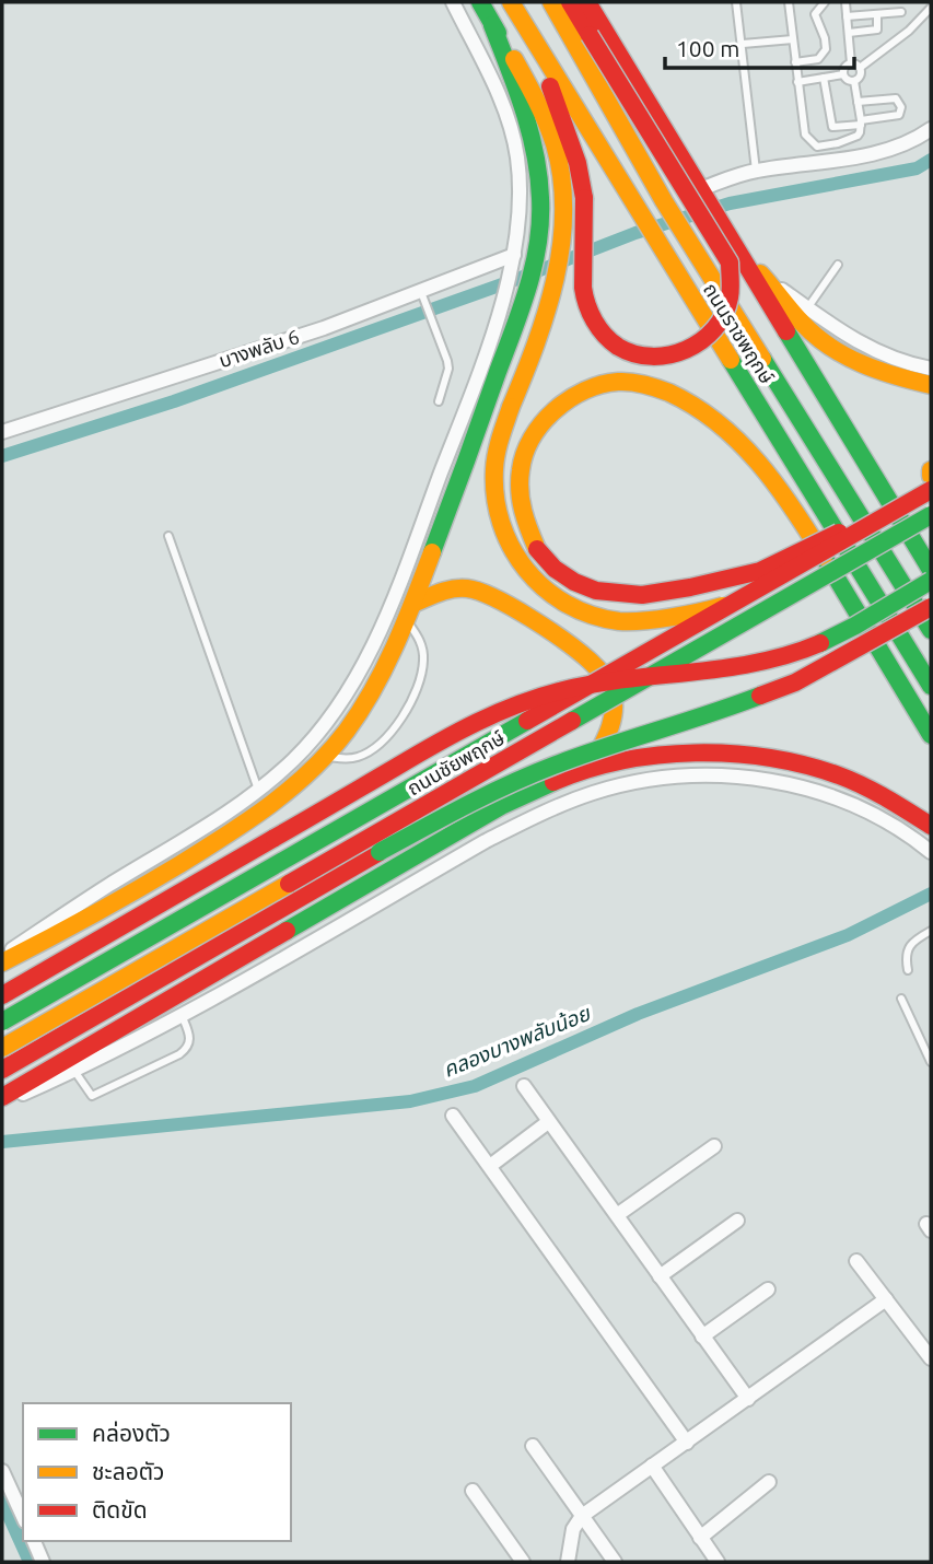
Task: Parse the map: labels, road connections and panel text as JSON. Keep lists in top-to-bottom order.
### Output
{
  "streets": {
    "main road": ["ถนนราชพฤกษ์", "ถนนชัยพฤกษ์"],
    "street": ["บางพลับ 6"]
  },
  "water": ["คลองบางพลับน้อย"],
  "legend": ["คล่องตัว", "ชะลอตัว", "ติดขัด"],
  "scale_bar": "100 m"
}
